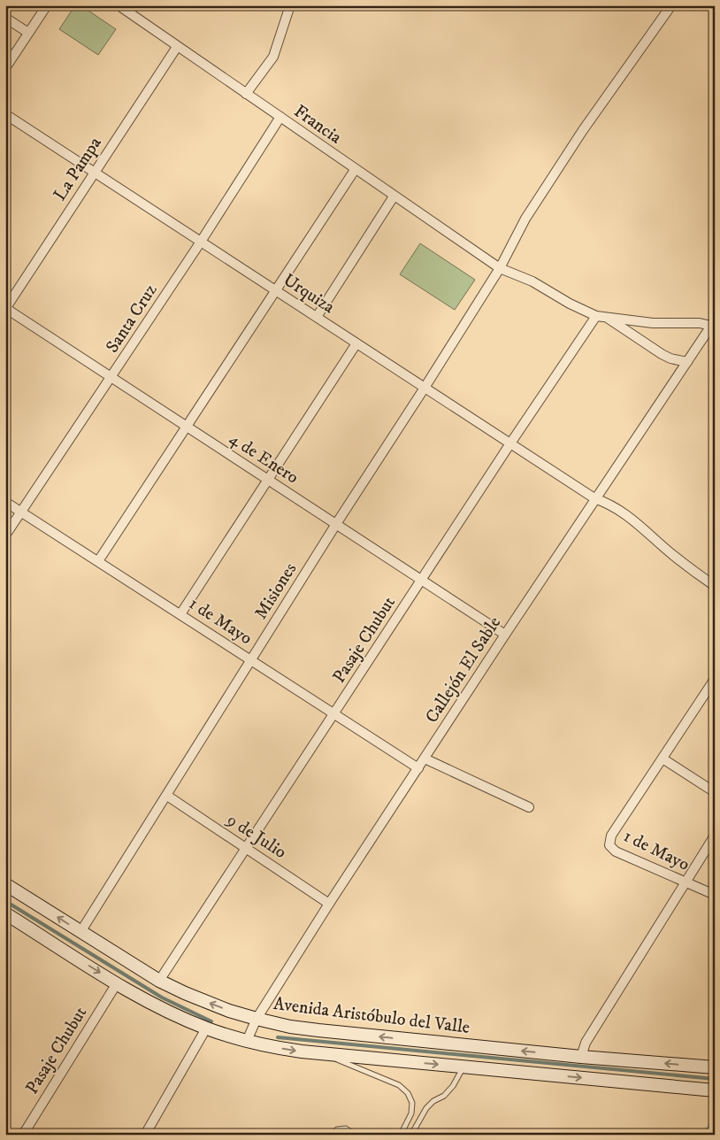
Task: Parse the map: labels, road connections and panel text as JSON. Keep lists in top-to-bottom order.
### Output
{
  "streets": {
    "main road": ["Avenida Aristóbulo del Valle"],
    "street": [
      "Francia",
      "La Pampa",
      "Urquiza",
      "Santa Cruz",
      "4 de Enero",
      "Misiones",
      "1 de Mayo",
      "Pasaje Chubut",
      "Callejón El Sable",
      "9 de Julio"
    ]
  },
  "crossings": [
    ["Francia", "La Pampa"],
    ["Francia", "Santa Cruz"],
    ["Francia", "Misiones"],
    ["Francia", "Pasaje Chubut"],
    ["Francia", "Callejón El Sable"],
    ["La Pampa", "Urquiza"],
    ["La Pampa", "4 de Enero"],
    ["Urquiza", "Santa Cruz"],
    ["Urquiza", "Misiones"],
    ["Urquiza", "Pasaje Chubut"],
    ["Urquiza", "Callejón El Sable"],
    ["Santa Cruz", "4 de Enero"],
    ["Santa Cruz", "1 de Mayo"],
    ["4 de Enero", "Misiones"],
    ["4 de Enero", "Pasaje Chubut"],
    ["4 de Enero", "Callejón El Sable"],
    ["Misiones", "1 de Mayo"],
    ["Misiones", "9 de Julio"],
    ["Misiones", "Avenida Aristóbulo del Valle"],
    ["1 de Mayo", "Pasaje Chubut"],
    ["1 de Mayo", "Callejón El Sable"],
    ["Pasaje Chubut", "9 de Julio"],
    ["Pasaje Chubut", "Avenida Aristóbulo del Valle"],
    ["Callejón El Sable", "9 de Julio"],
    ["Callejón El Sable", "Avenida Aristóbulo del Valle"]
  ]
}
